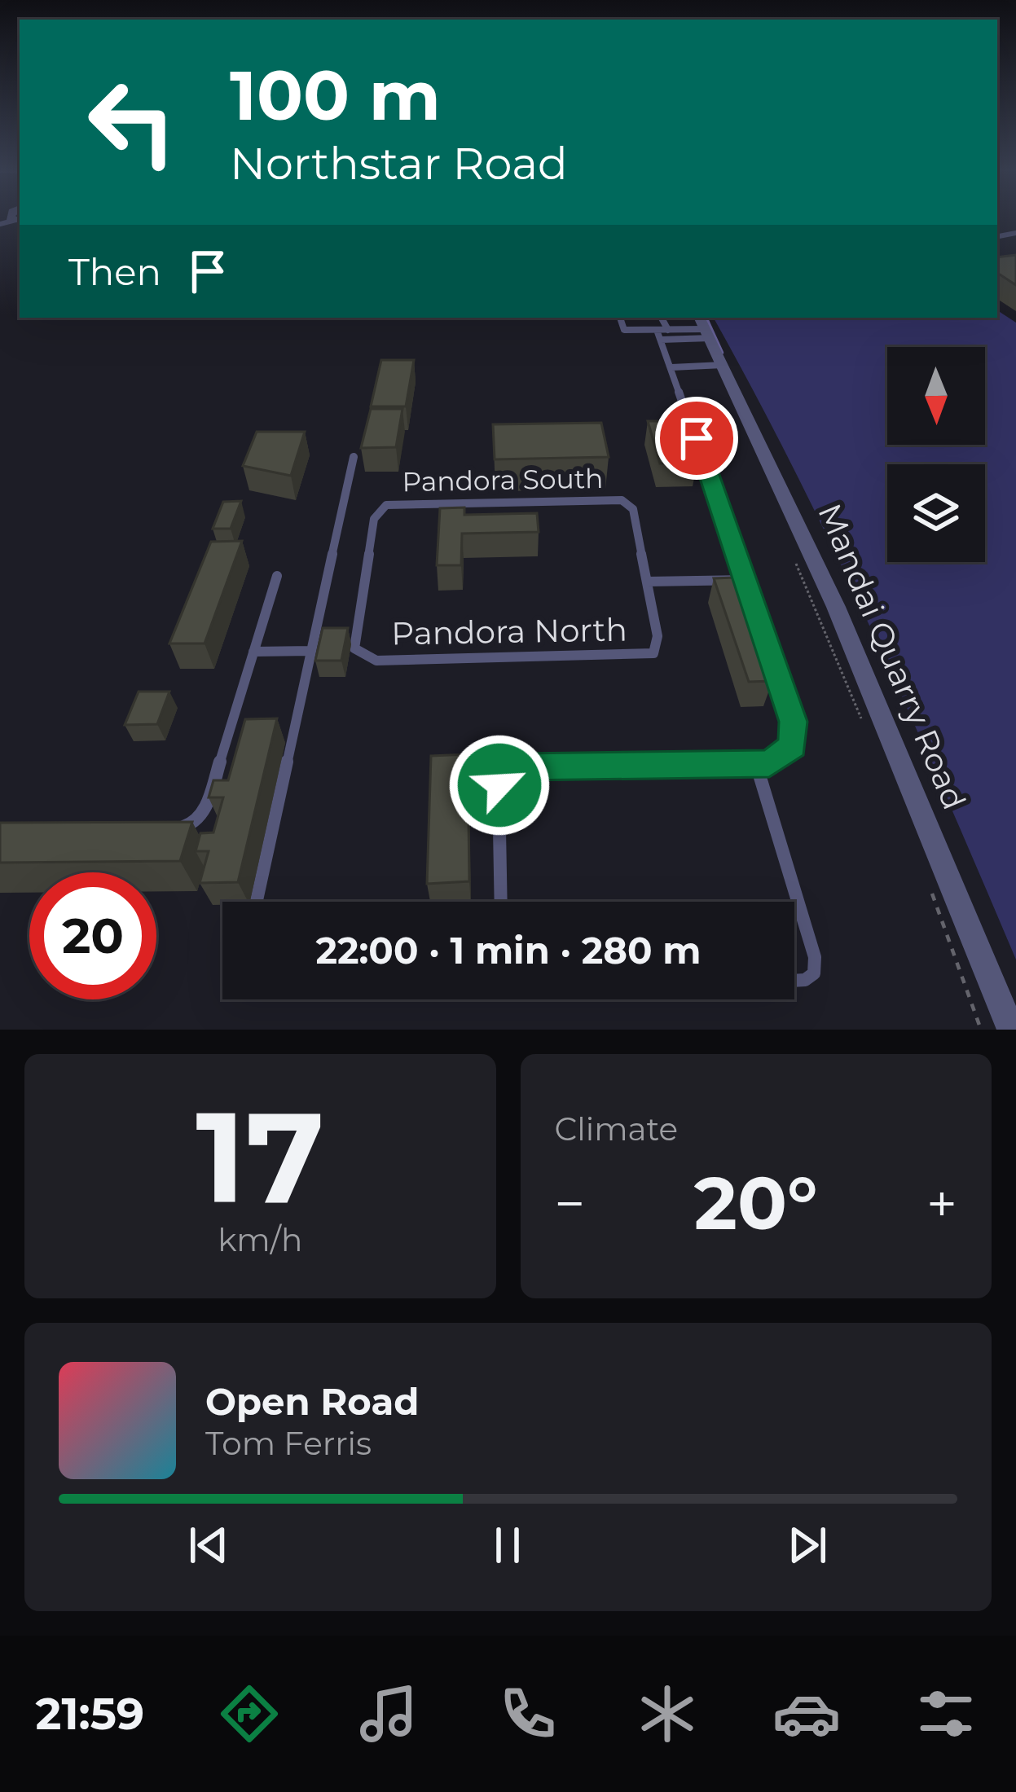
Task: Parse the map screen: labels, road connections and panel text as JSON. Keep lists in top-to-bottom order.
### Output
{
  "streets": {
    "street": ["Mandai Quarry Road"],
    "lane": ["Pandora South", "Pandora North"]
  },
  "crossings": [
    ["Pandora South", "Pandora North"]
  ],
  "north": "bottom",
  "page": {
    "turn": ["100 m", "Northstar Road"],
    "then": "Then",
    "limit": "20",
    "trip": "22:00 · 1 min · 280 m",
    "tile": [
      ["17", "km/h"],
      "Climate"
    ],
    "heat": ["−", "20°", "+"],
    "song": ["Open Road", "Tom Ferris"],
    "tabs": "21:59"
  }
}
